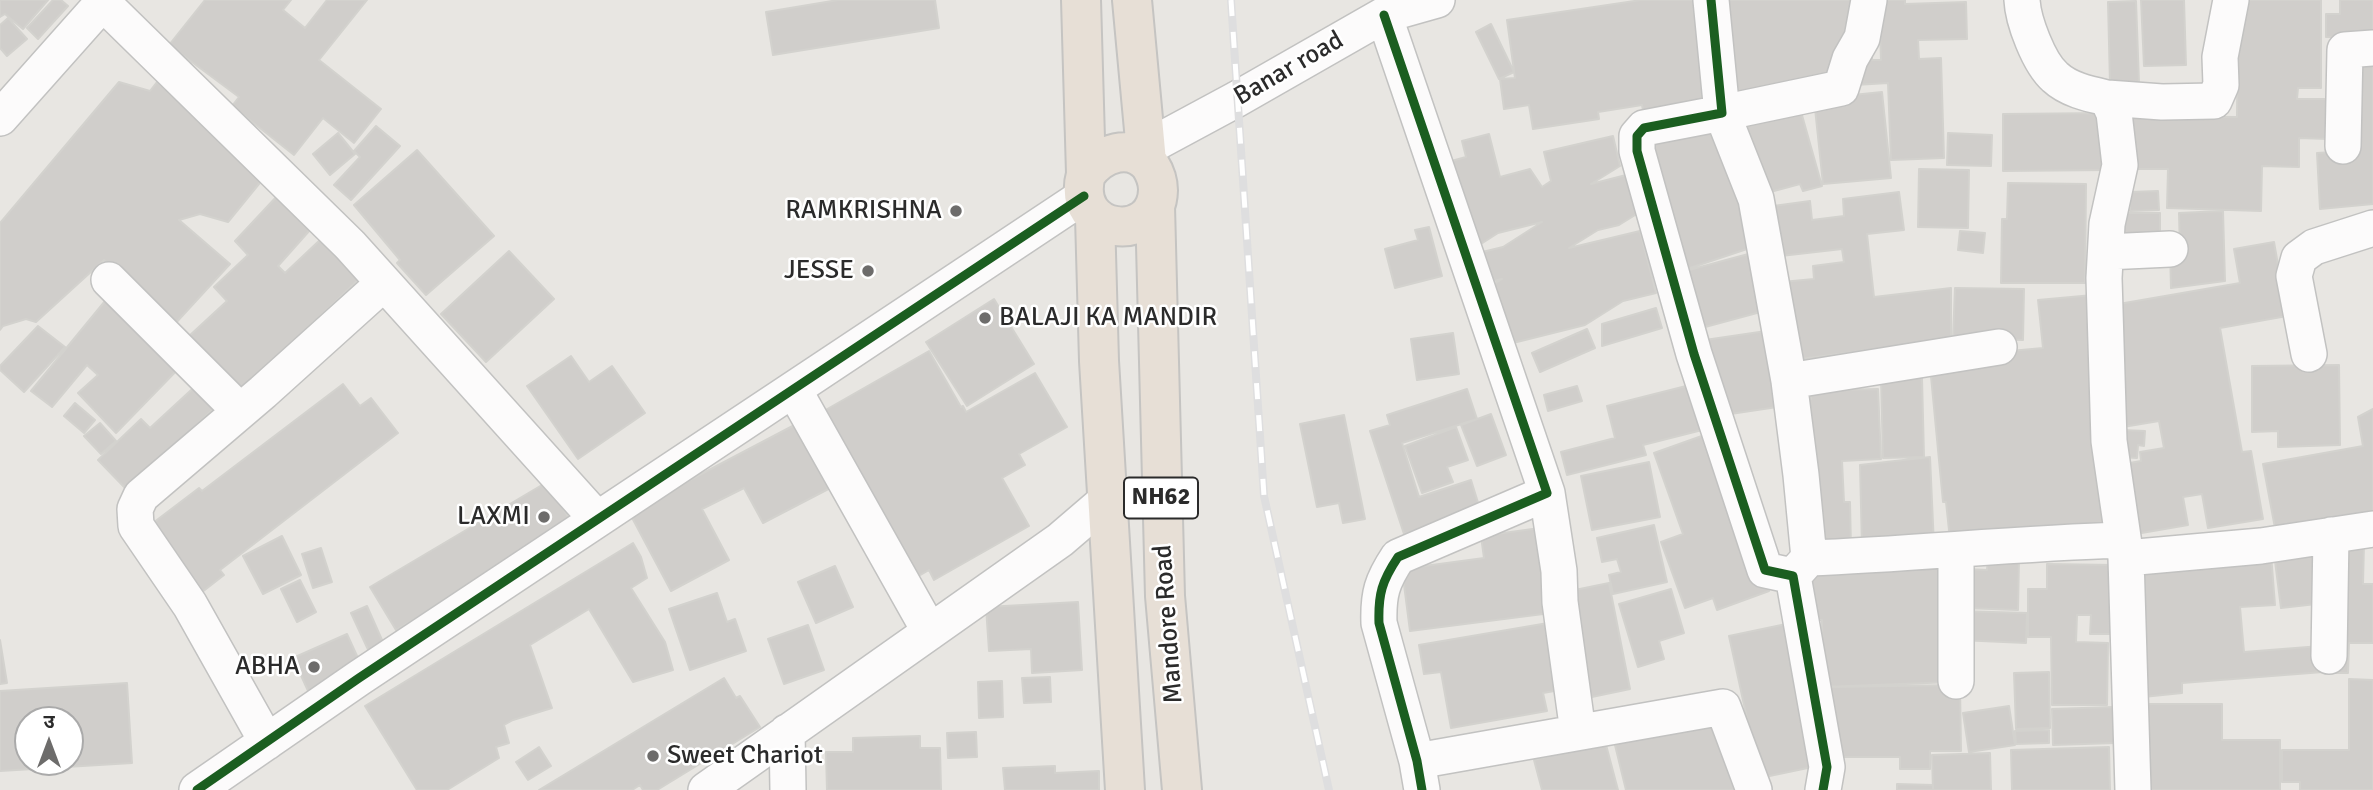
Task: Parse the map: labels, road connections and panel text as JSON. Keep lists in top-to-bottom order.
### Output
{
  "streets": {
    "highway": ["NH62", "Mandore Road"],
    "street": ["Banar road"]
  },
  "crossings": [
    ["Banar road", "Mandore Road"]
  ],
  "places": [
    "RAMKRISHNA",
    "JESSE",
    "BALAJI KA MANDIR",
    "LAXMI",
    "ABHA",
    "Sweet Chariot"
  ],
  "north": "top"
}
